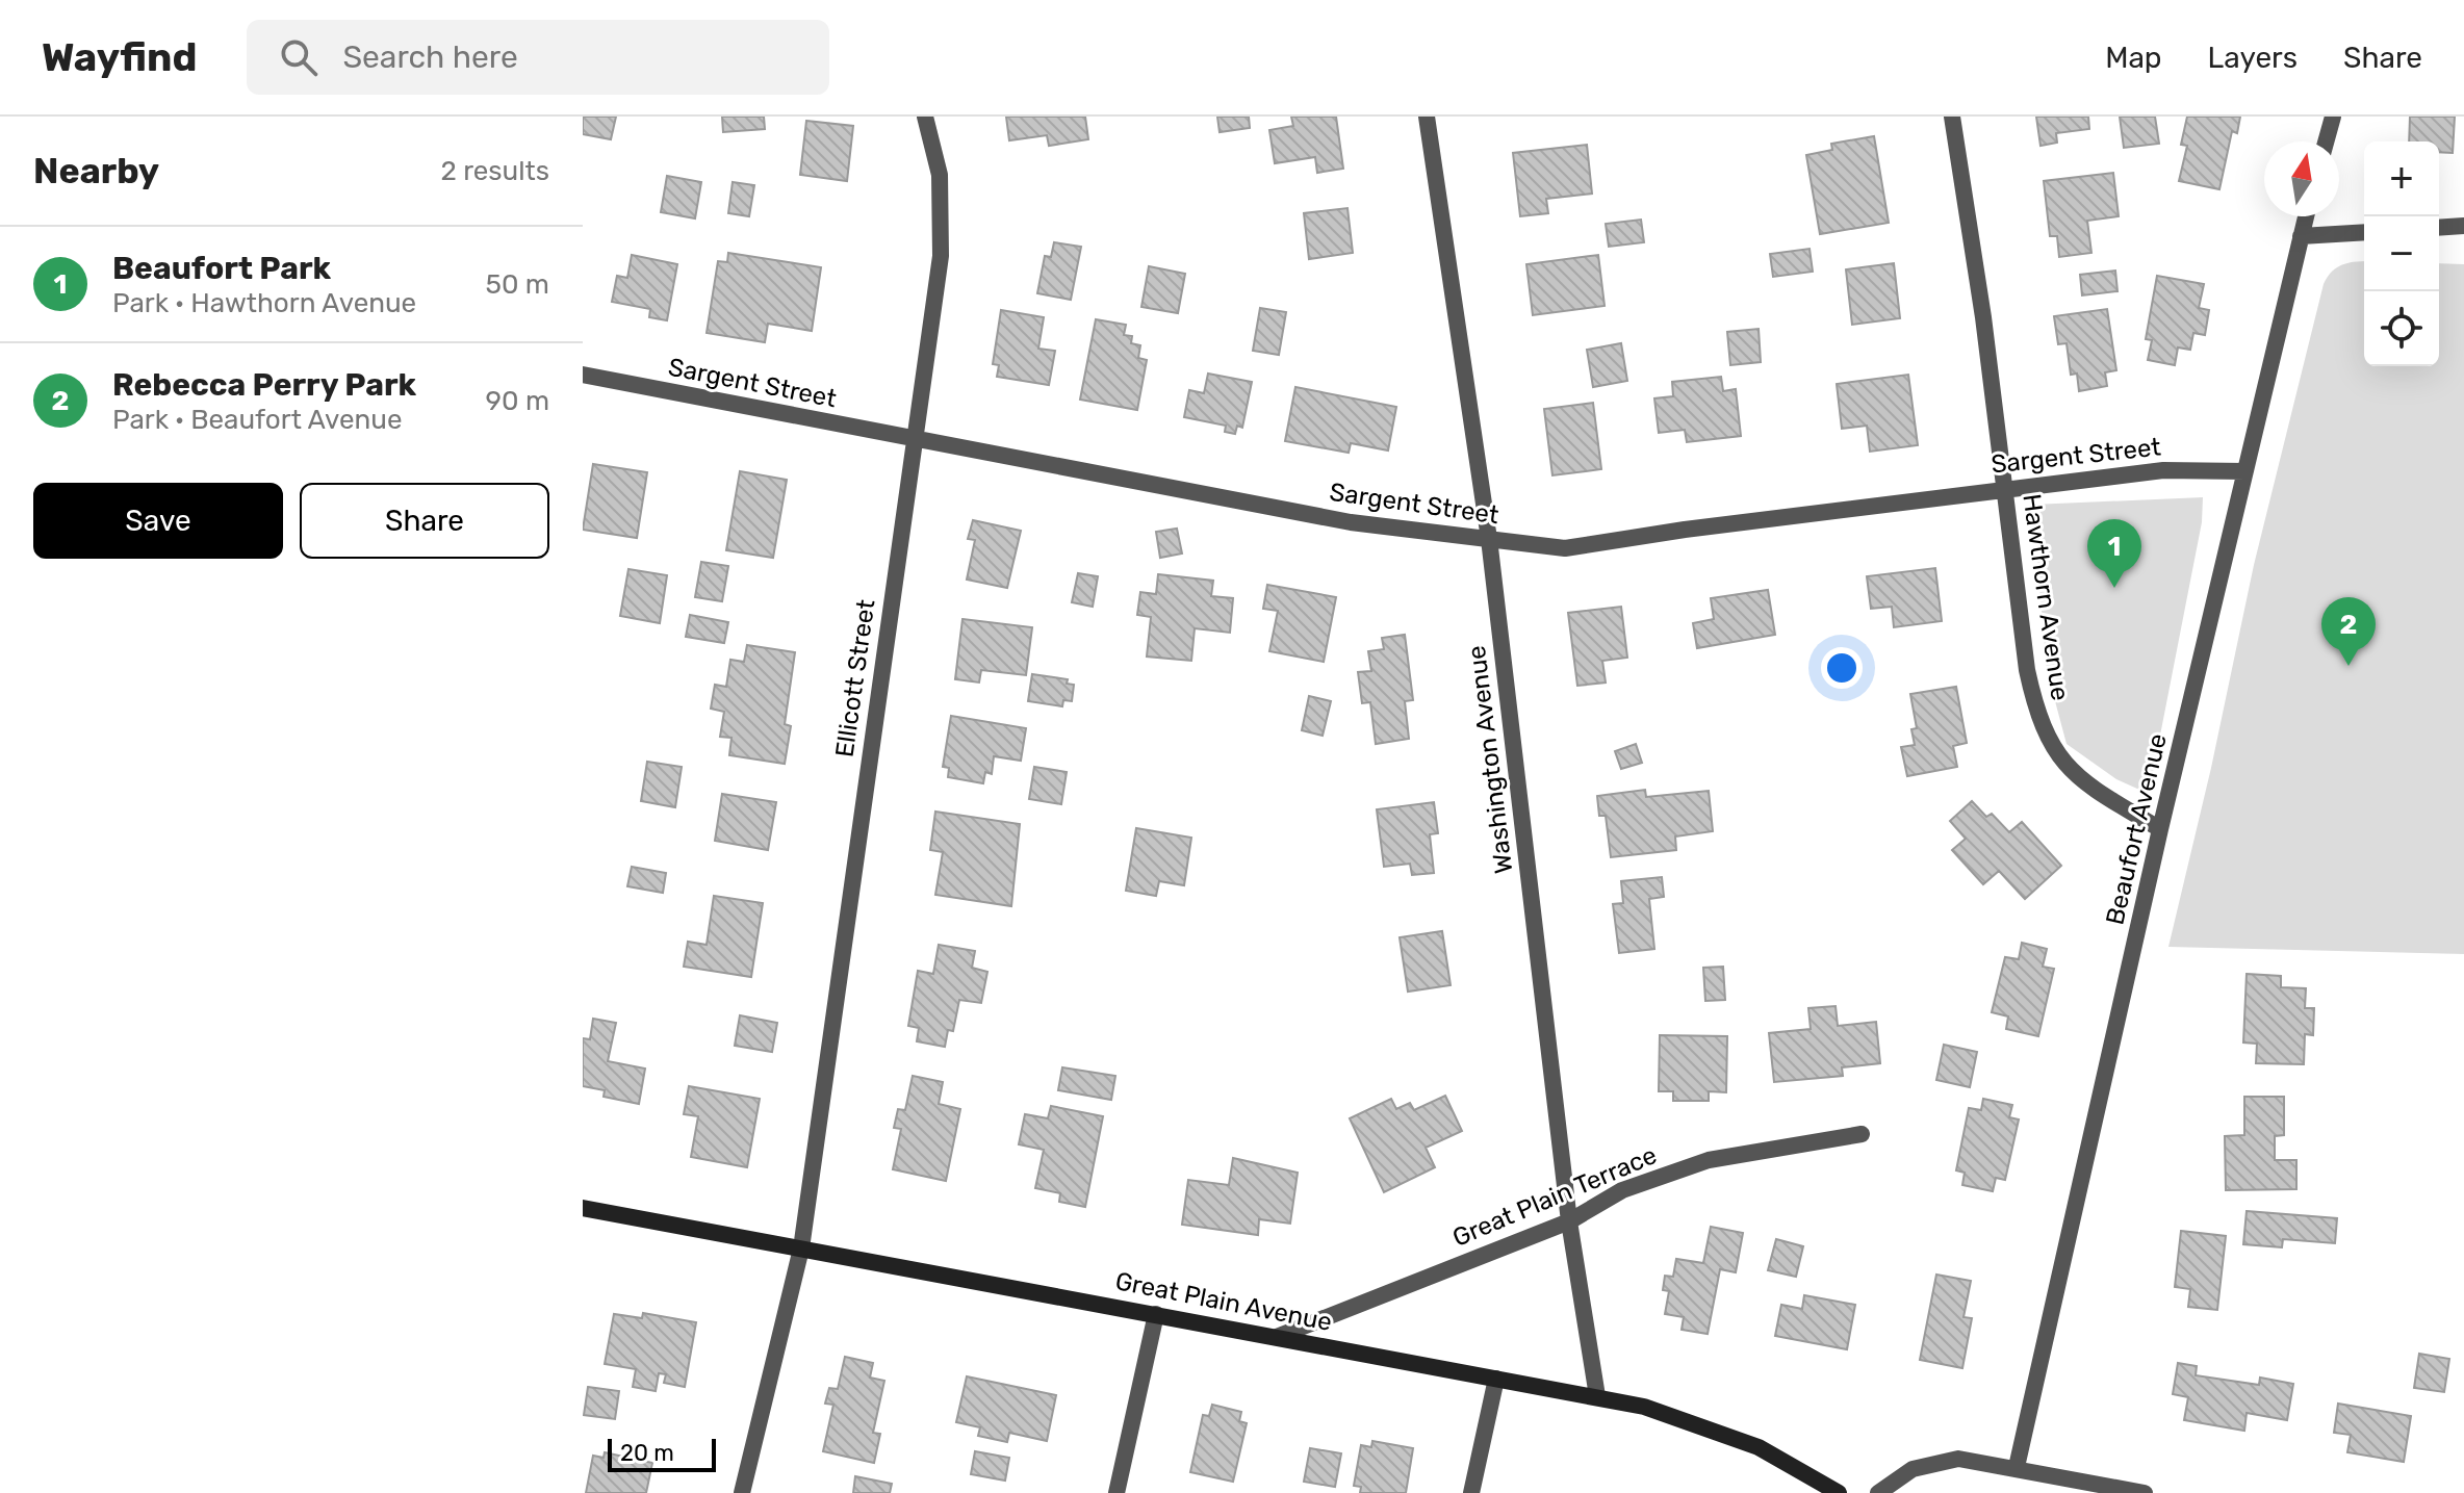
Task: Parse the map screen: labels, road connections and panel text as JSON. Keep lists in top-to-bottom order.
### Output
{
  "streets": {
    "main road": ["Great Plain Avenue"],
    "street": [
      "Sargent Street",
      "Hawthorn Avenue",
      "Ellicott Street",
      "Washington Avenue",
      "Beaufort Avenue",
      "Great Plain Terrace"
    ]
  },
  "crossings": [
    ["Sargent Street", "Hawthorn Avenue"],
    ["Sargent Street", "Ellicott Street"],
    ["Sargent Street", "Washington Avenue"],
    ["Sargent Street", "Beaufort Avenue"],
    ["Hawthorn Avenue", "Beaufort Avenue"],
    ["Ellicott Street", "Great Plain Avenue"],
    ["Washington Avenue", "Great Plain Terrace"],
    ["Washington Avenue", "Great Plain Avenue"],
    ["Great Plain Terrace", "Great Plain Avenue"]
  ],
  "scale_bar": "20 m",
  "north": "top",
  "page": {
    "header": "Wayfind",
    "search": "Search here",
    "nav": ["Map", "Layers", "Share"],
    "heading": ["Nearby", "2 results"],
    "map_buttons": ["+", "−"],
    "list": [
      {
        "mark": "1",
        "name": "Beaufort Park",
        "note": "Park · Hawthorn Avenue",
        "value": "50 m"
      },
      {
        "mark": "2",
        "name": "Rebecca Perry Park",
        "note": "Park · Beaufort Avenue",
        "value": "90 m"
      }
    ],
    "buttons": ["Save", "Share"],
    "pins": ["1", "2"],
    "scale": "20 m"
  }
}
